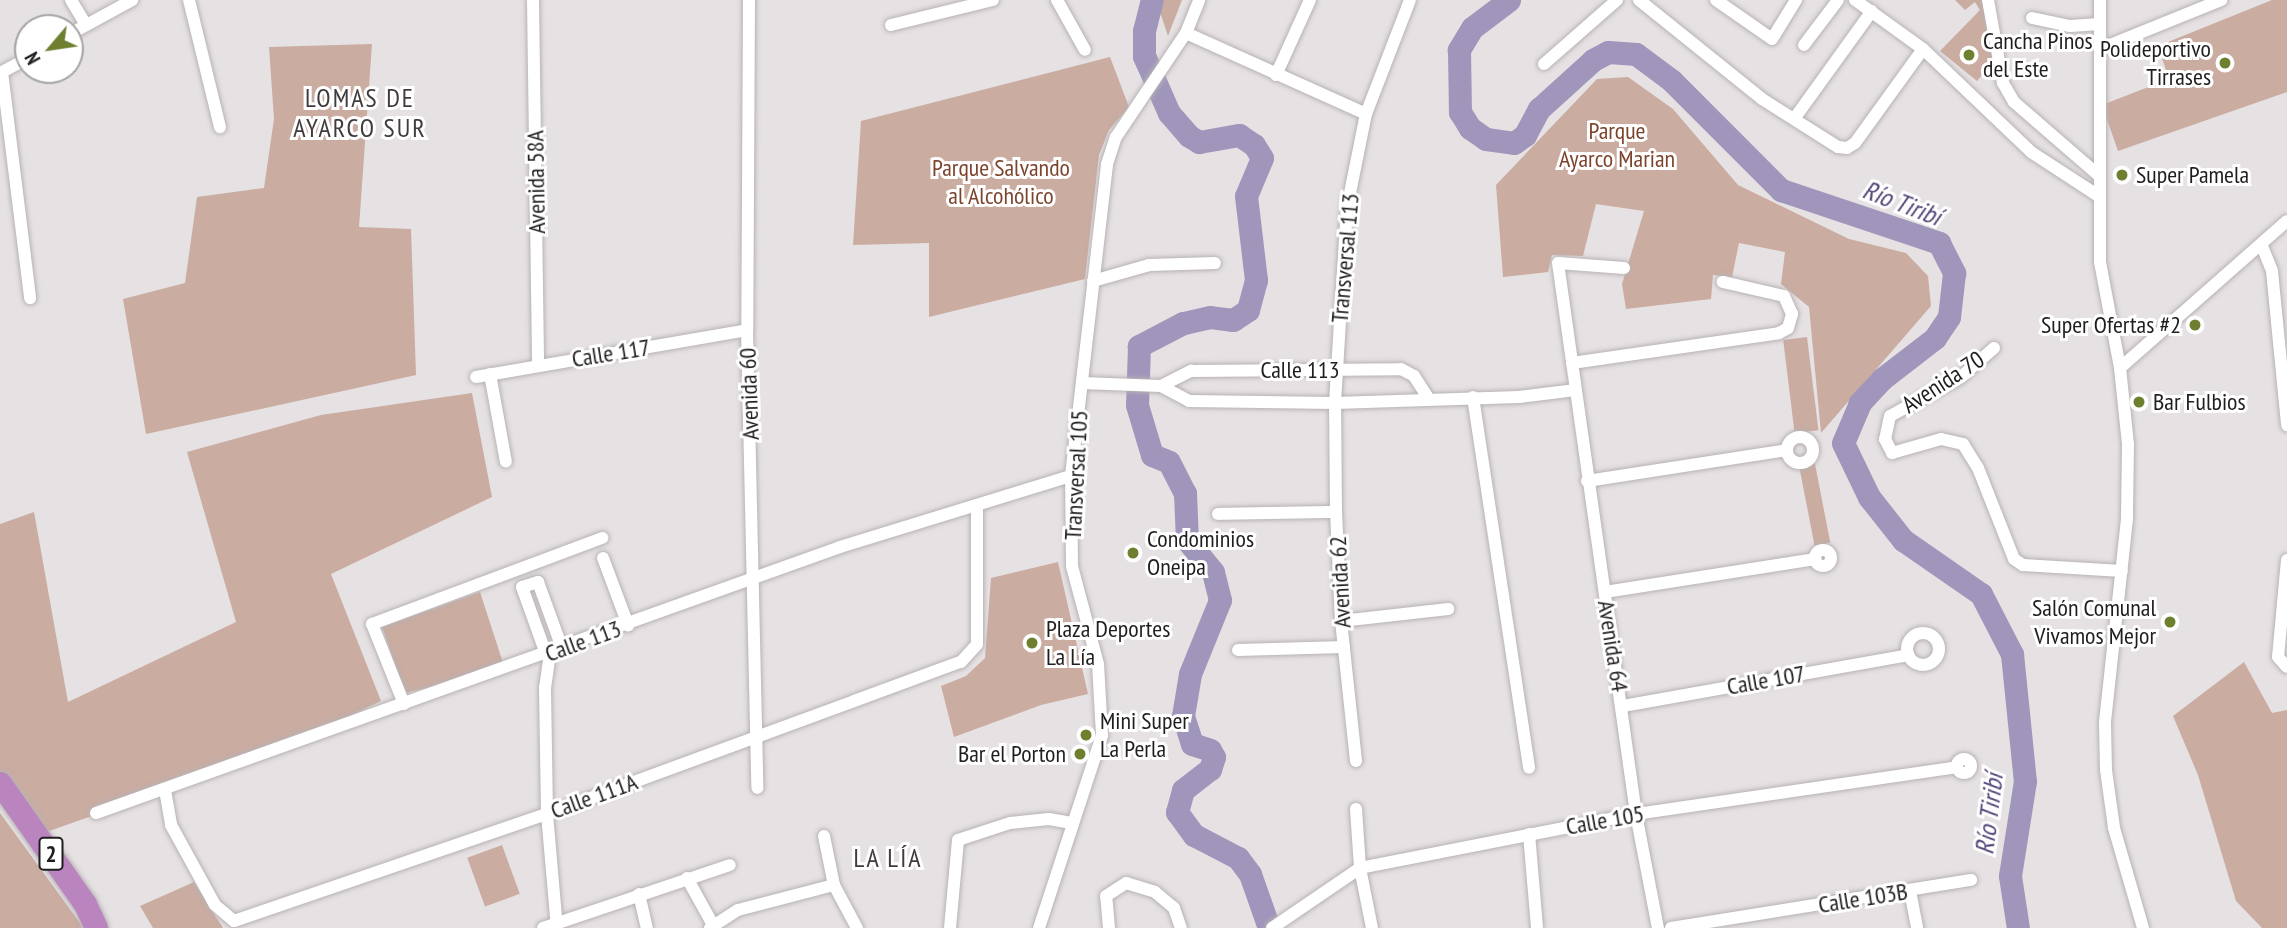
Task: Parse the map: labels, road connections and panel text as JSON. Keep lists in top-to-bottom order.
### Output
{
  "streets": {
    "highway": ["2"],
    "street": [
      "Avenida 58A",
      "Transversal 113",
      "Calle 117",
      "Calle 113",
      "Avenida 70",
      "Avenida 60",
      "Transversal 105",
      "Avenida 62",
      "Avenida 64",
      "Calle 107",
      "Calle 111A",
      "Calle 105",
      "Calle 103B"
    ]
  },
  "crossings": [
    ["Avenida 58A", "Calle 117"],
    ["Transversal 113", "Calle 113"],
    ["Transversal 113", "Avenida 62"],
    ["Calle 117", "Avenida 60"],
    ["Calle 113", "Avenida 60"],
    ["Calle 113", "Transversal 105"],
    ["Calle 113", "Avenida 62"],
    ["Calle 113", "Avenida 64"],
    ["Calle 113", "Calle 111A"],
    ["Avenida 60", "Calle 111A"],
    ["Avenida 64", "Calle 107"],
    ["Avenida 64", "Calle 105"]
  ],
  "districts": ["LOMAS DE AYARCO SUR", "LA LÍA"],
  "water": ["Río Tiribí"],
  "parks": ["Parque Ayarco Marian", "Parque Salvando al Alcohólico"],
  "places": [
    "Cancha Pinos del Este",
    "Polideportivo Tirrases",
    "Super Pamela",
    "Super Ofertas #2",
    "Bar Fulbios",
    "Condominios Oneipa",
    "Salón Comunal Vivamos Mejor",
    "Plaza Deportes La Lía",
    "Mini Super La Perla",
    "Bar el Porton"
  ],
  "north": "bottom left"
}
